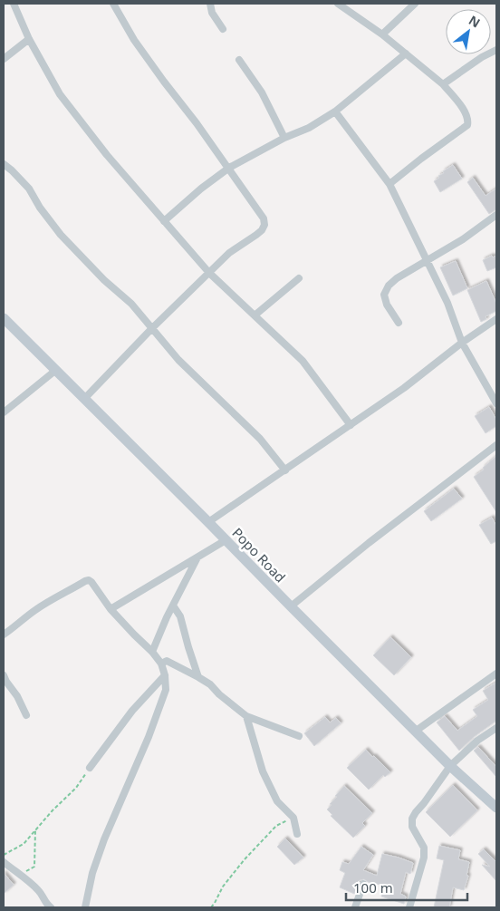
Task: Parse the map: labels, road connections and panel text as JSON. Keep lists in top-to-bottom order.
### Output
{
  "streets": {
    "main road": ["Popo Road"]
  },
  "scale_bar": "100 m",
  "north": "top right"
}
